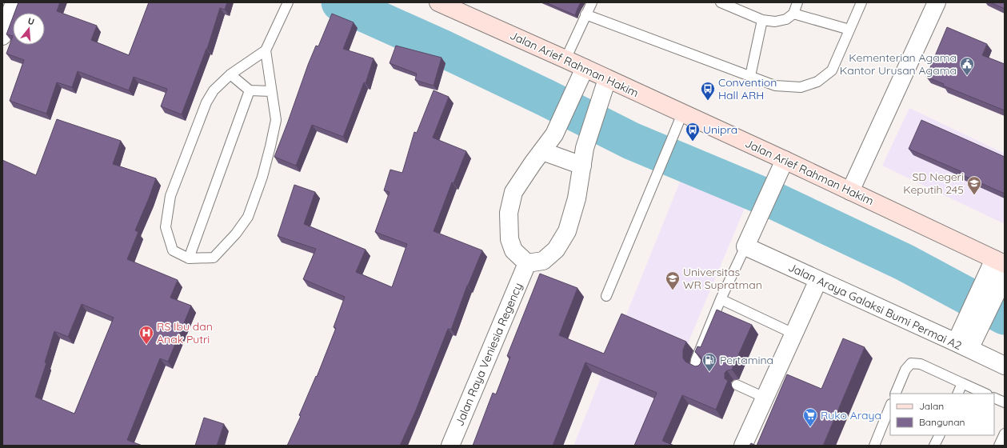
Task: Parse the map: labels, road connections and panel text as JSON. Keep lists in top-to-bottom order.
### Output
{
  "streets": {
    "main road": ["Jalan Arief Rahman Hakim"],
    "street": ["Jalan Araya Galaksi Bumi Permai A2", "Jalan Raya Veniesia Regency"]
  },
  "places": {
    "public building": ["Kementerian Agama Kantor Urusan Agama"],
    "bus stop": ["Convention Hall ARH", "Unipra"],
    "school or university": ["SD Negeri Keputih 245", "Universitas WR Supratman"],
    "hospital": ["RS Ibu dan Anak Putri"],
    "fuel station": ["Pertamina"],
    "supermarket": ["Ruko Araya"]
  },
  "legend": ["Jalan", "Bangunan"],
  "north": "top"
}
